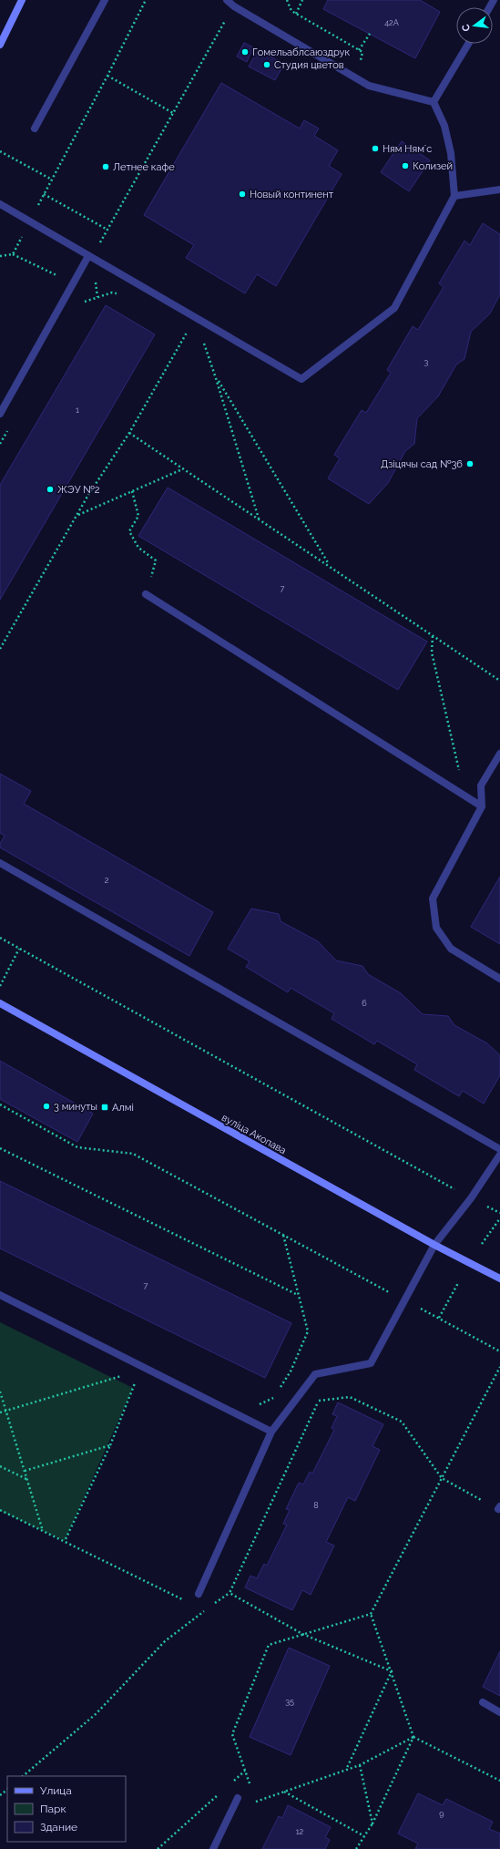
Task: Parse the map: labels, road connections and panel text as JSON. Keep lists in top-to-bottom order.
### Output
{
  "streets": {
    "main road": ["вуліца Акопава"]
  },
  "places": {
    "other": [
      "Гомельаблсаюздрук",
      "Студия цветов",
      "Ням Нямʼс",
      "Колизей",
      "Летнее кафе",
      "Новый континент",
      "Дзіцячы сад №36",
      "ЖЭУ №2",
      "3 минуты"
    ],
    "transit": ["Алмі"]
  },
  "house_numbers": [
    "42А",
    "3",
    "1",
    "7",
    "2",
    "6",
    "7",
    "8",
    "35",
    "9",
    "12"
  ],
  "legend": ["Улица", "Парк", "Здание"],
  "north": "left"
}
